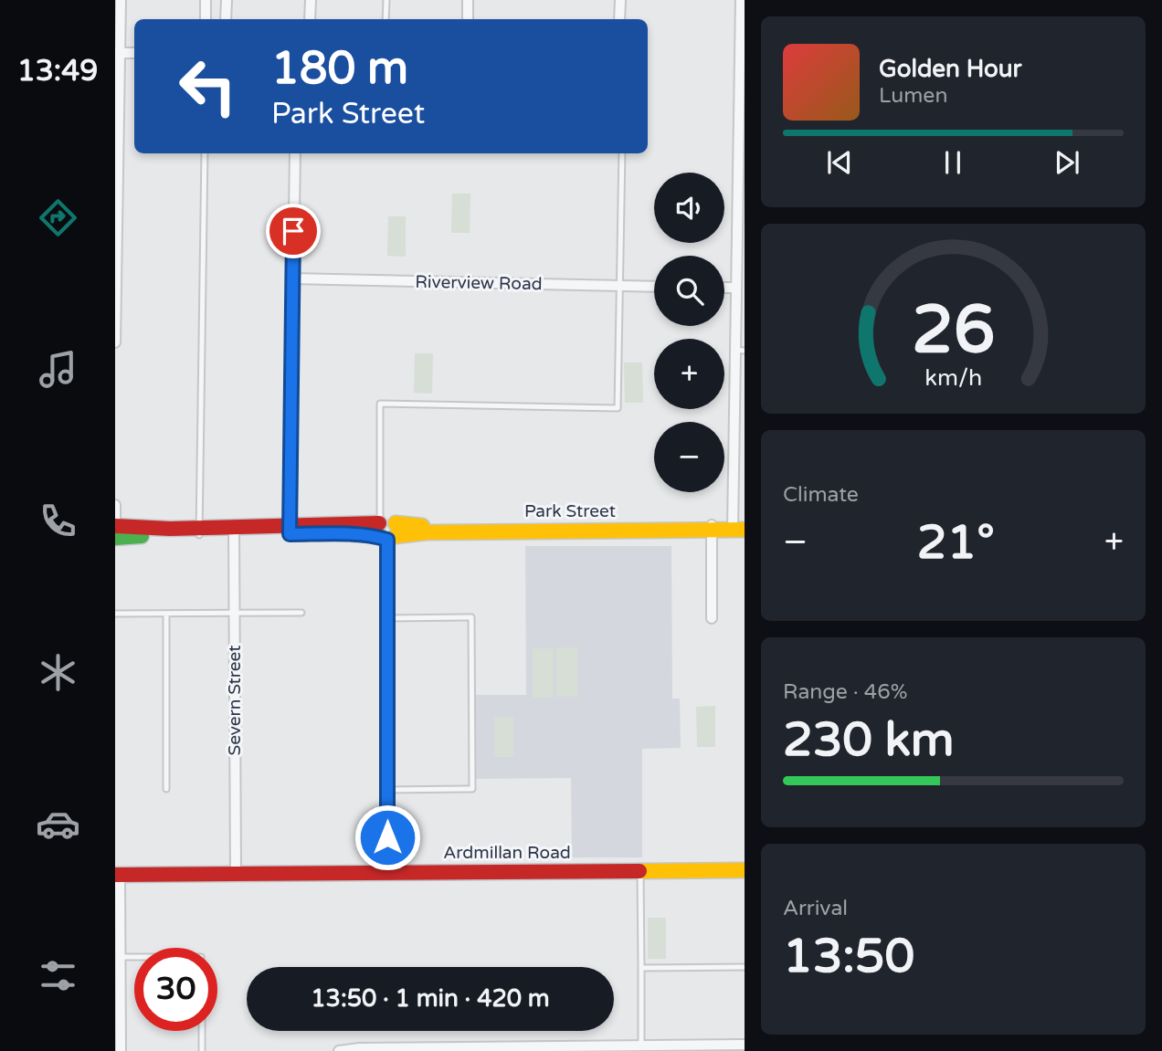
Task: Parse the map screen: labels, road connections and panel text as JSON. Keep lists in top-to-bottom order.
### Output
{
  "streets": {
    "street": [
      "Riverview Road",
      "Park Street",
      "Severn Street",
      "Ardmillan Road"
    ]
  },
  "crossings": [
    ["Park Street", "Severn Street"],
    ["Severn Street", "Ardmillan Road"]
  ],
  "page": {
    "tabs": "13:49",
    "turn": ["180 m", "Park Street"],
    "song": ["Golden Hour", "Lumen"],
    "map_buttons": ["+", "−"],
    "tile": [
      "Climate",
      ["Range · 46%", "230 km"],
      ["Arrival", "13:50"]
    ],
    "heat": ["−", "21°", "+"],
    "limit": "30",
    "trip": "13:50 · 1 min · 420 m",
    "gauge": ["26", "km/h"]
  }
}
